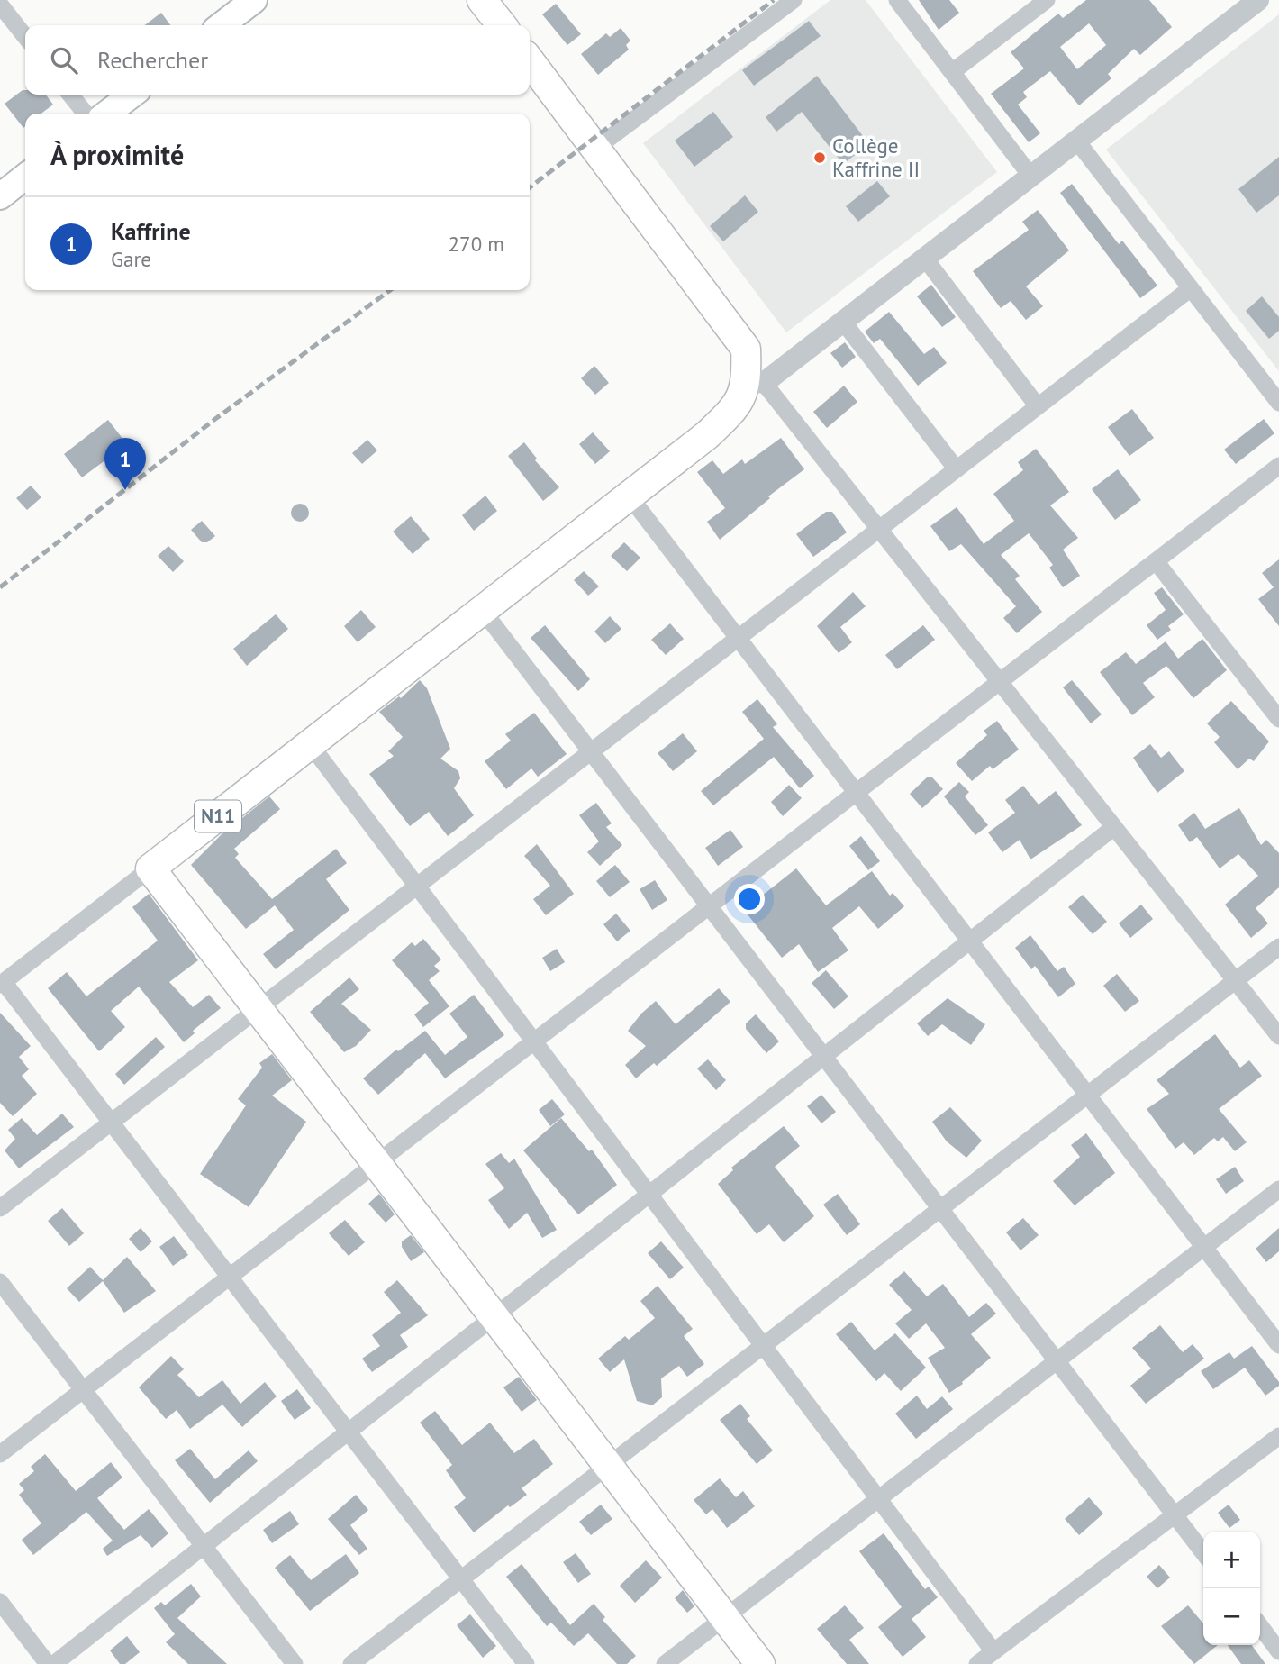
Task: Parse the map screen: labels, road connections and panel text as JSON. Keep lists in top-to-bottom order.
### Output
{
  "streets": {
    "main road": ["N11"]
  },
  "places": ["Collège Kaffrine II"],
  "page": {
    "search": "Rechercher",
    "heading": "À proximité",
    "list": [
      {
        "mark": "1",
        "name": "Kaffrine",
        "note": "Gare",
        "value": "270 m"
      }
    ],
    "pins": "1",
    "map_buttons": ["+", "−"]
  }
}
